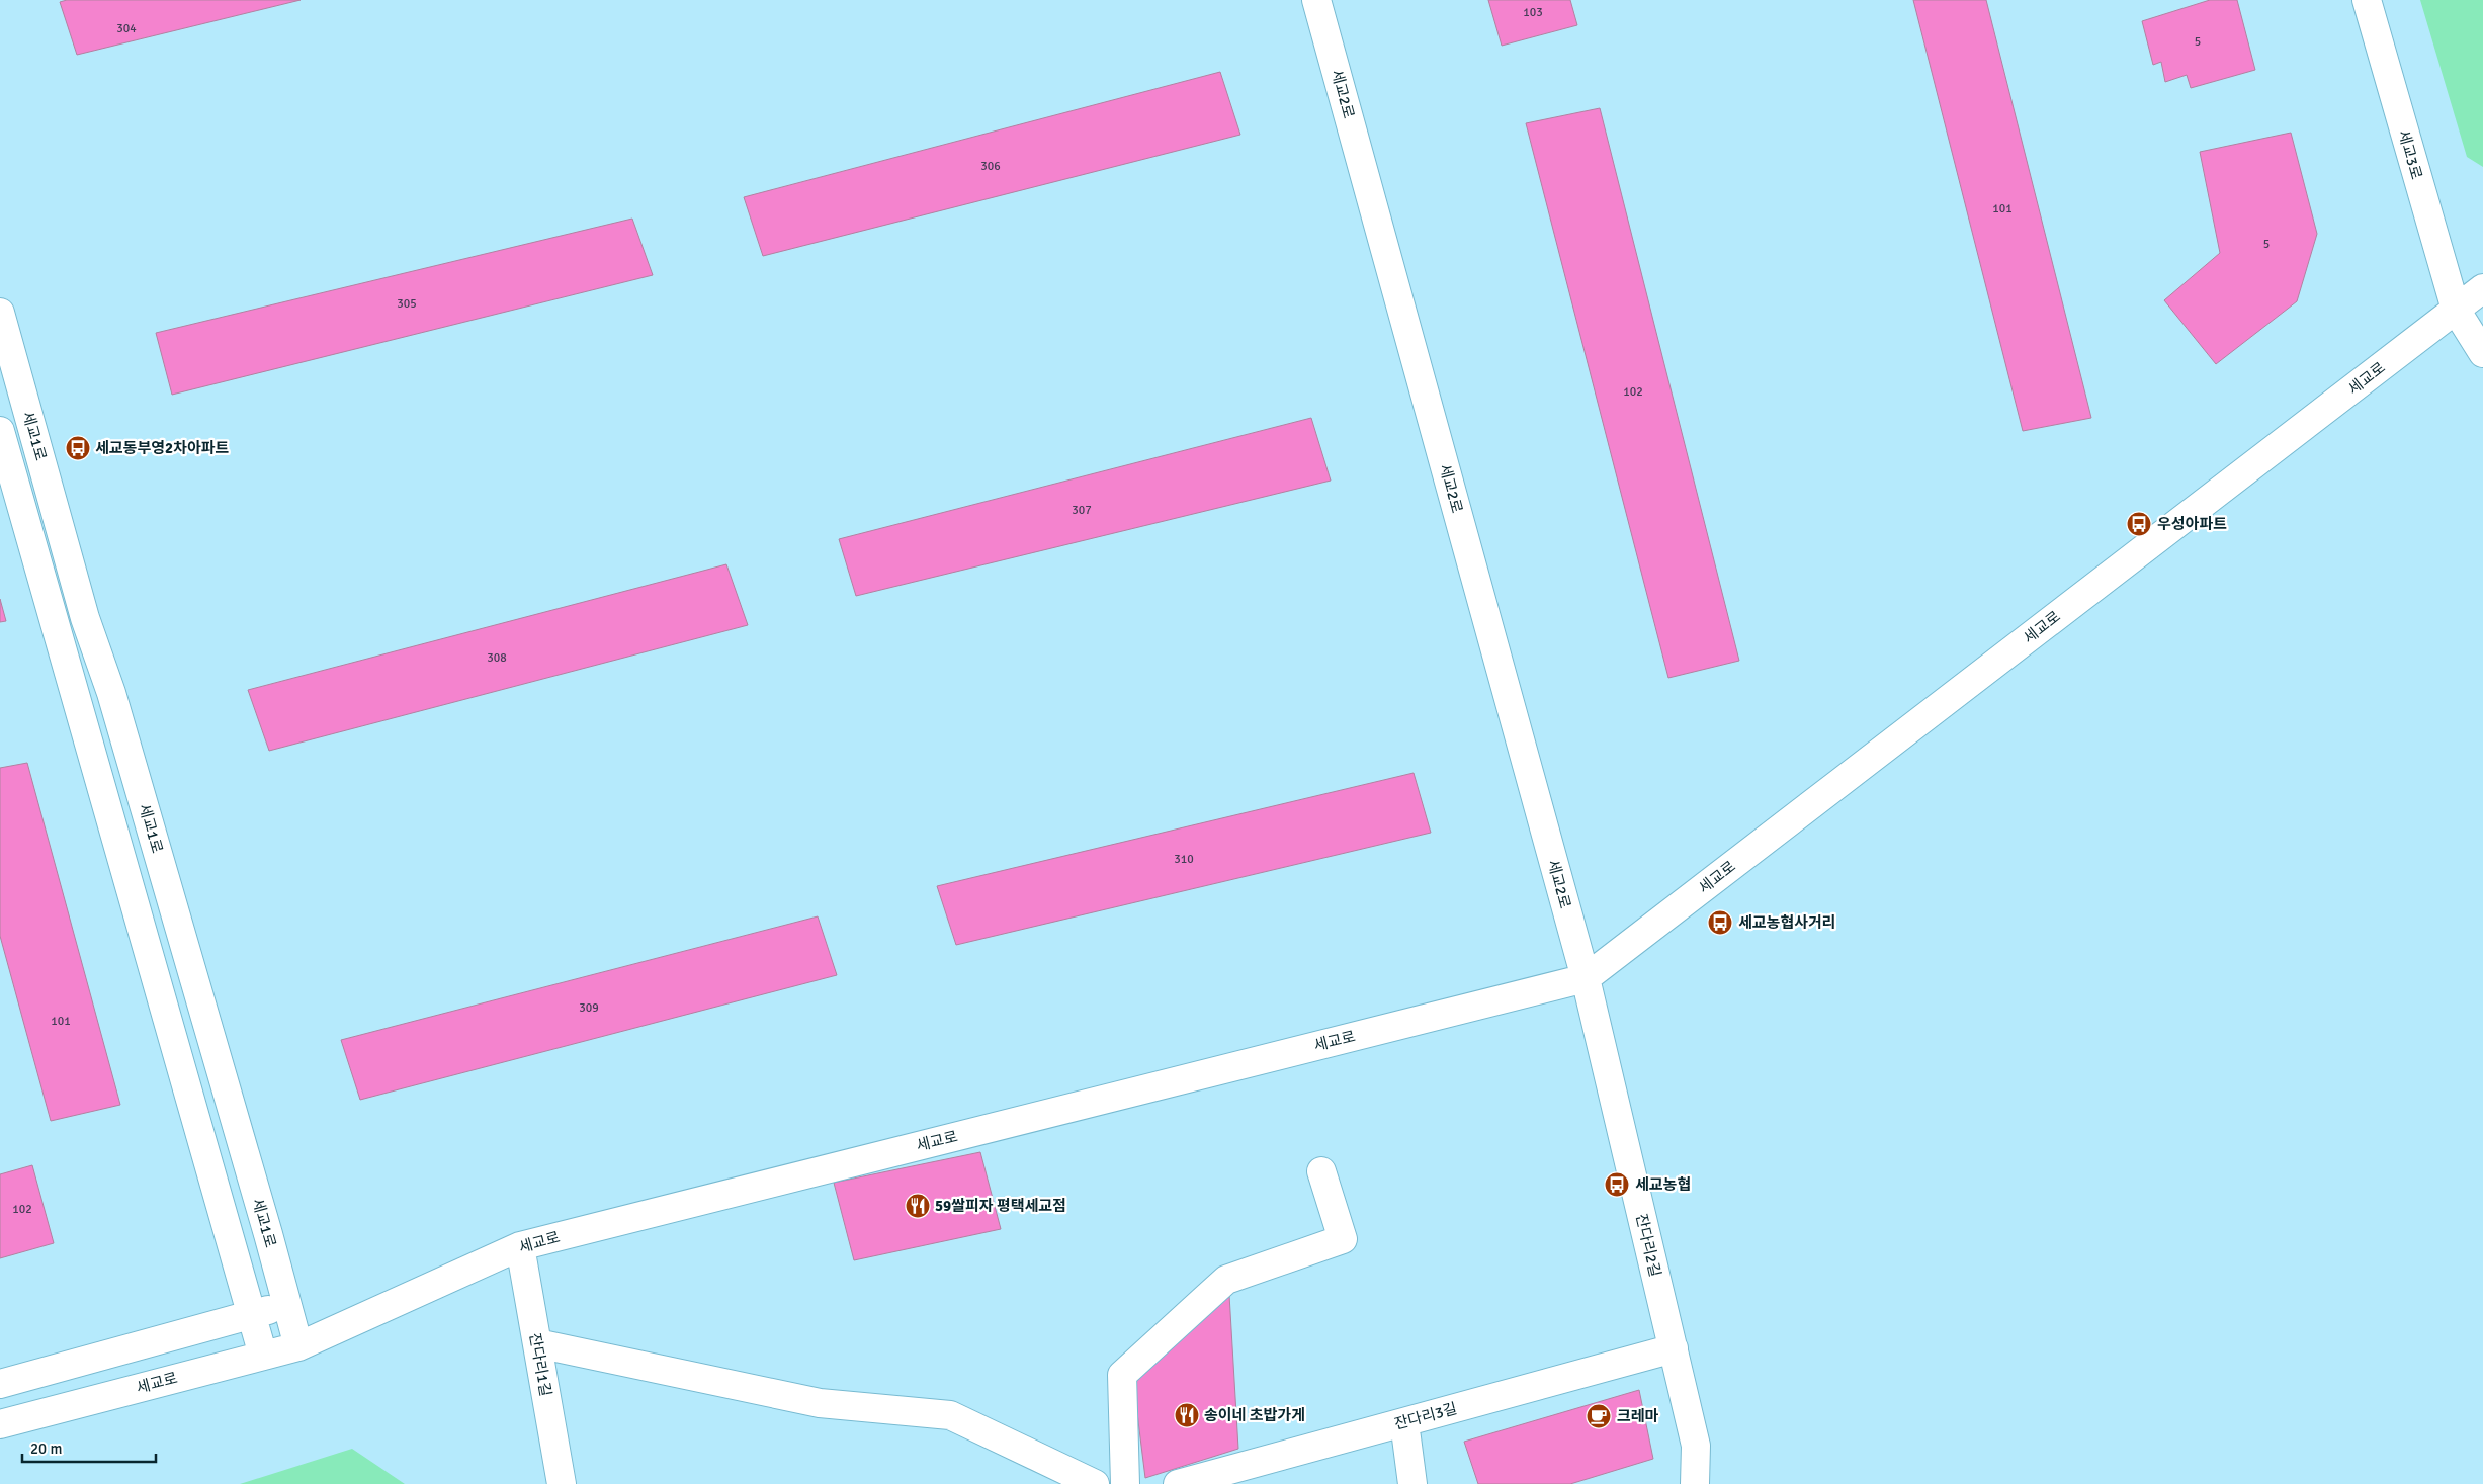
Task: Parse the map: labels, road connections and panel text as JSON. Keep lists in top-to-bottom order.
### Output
{
  "streets": {
    "street": [
      "세교2로",
      "세교3로",
      "세교로",
      "세교1로",
      "잔다리2길",
      "잔다리1길",
      "잔다리3길"
    ]
  },
  "crossings": [
    ["세교2로", "세교로"],
    ["세교2로", "잔다리2길"],
    ["세교3로", "세교로"],
    ["세교로", "세교1로"],
    ["세교로", "잔다리2길"],
    ["세교로", "잔다리1길"],
    ["잔다리2길", "잔다리3길"]
  ],
  "places": {
    "bus stop": [
      "세교동부영2차아파트",
      "우성아파트",
      "세교농협사거리",
      "세교농협"
    ],
    "restaurant": ["59쌀피자 평택세교점", "송이네 초밥가게"],
    "cafe": ["크레마"]
  },
  "house_numbers": [
    "103",
    "304",
    "5",
    "306",
    "101",
    "5",
    "305",
    "102",
    "307",
    "308",
    "310",
    "309",
    "101",
    "102"
  ],
  "scale_bar": "20 m"
}
